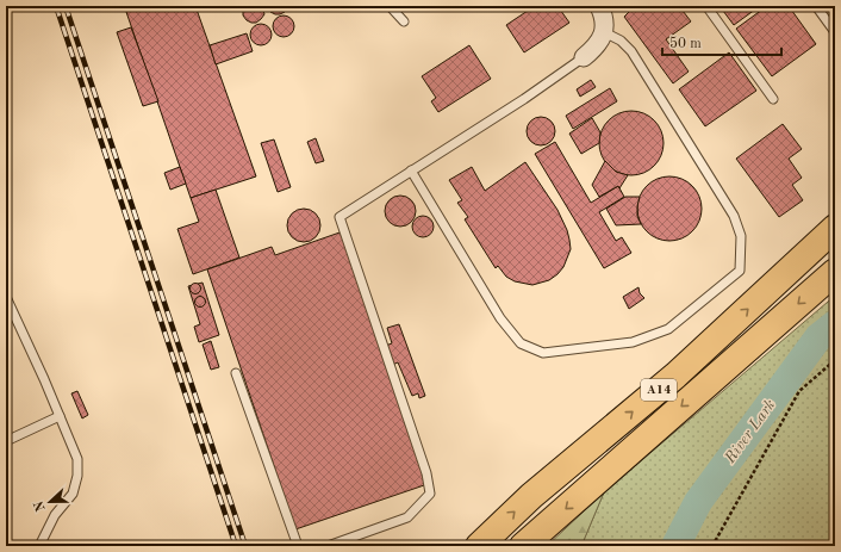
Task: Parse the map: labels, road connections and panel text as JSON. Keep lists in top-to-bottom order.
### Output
{
  "streets": {
    "highway": ["A14"]
  },
  "water": ["River Lark"],
  "scale_bar": "50 m",
  "north": "left"
}
